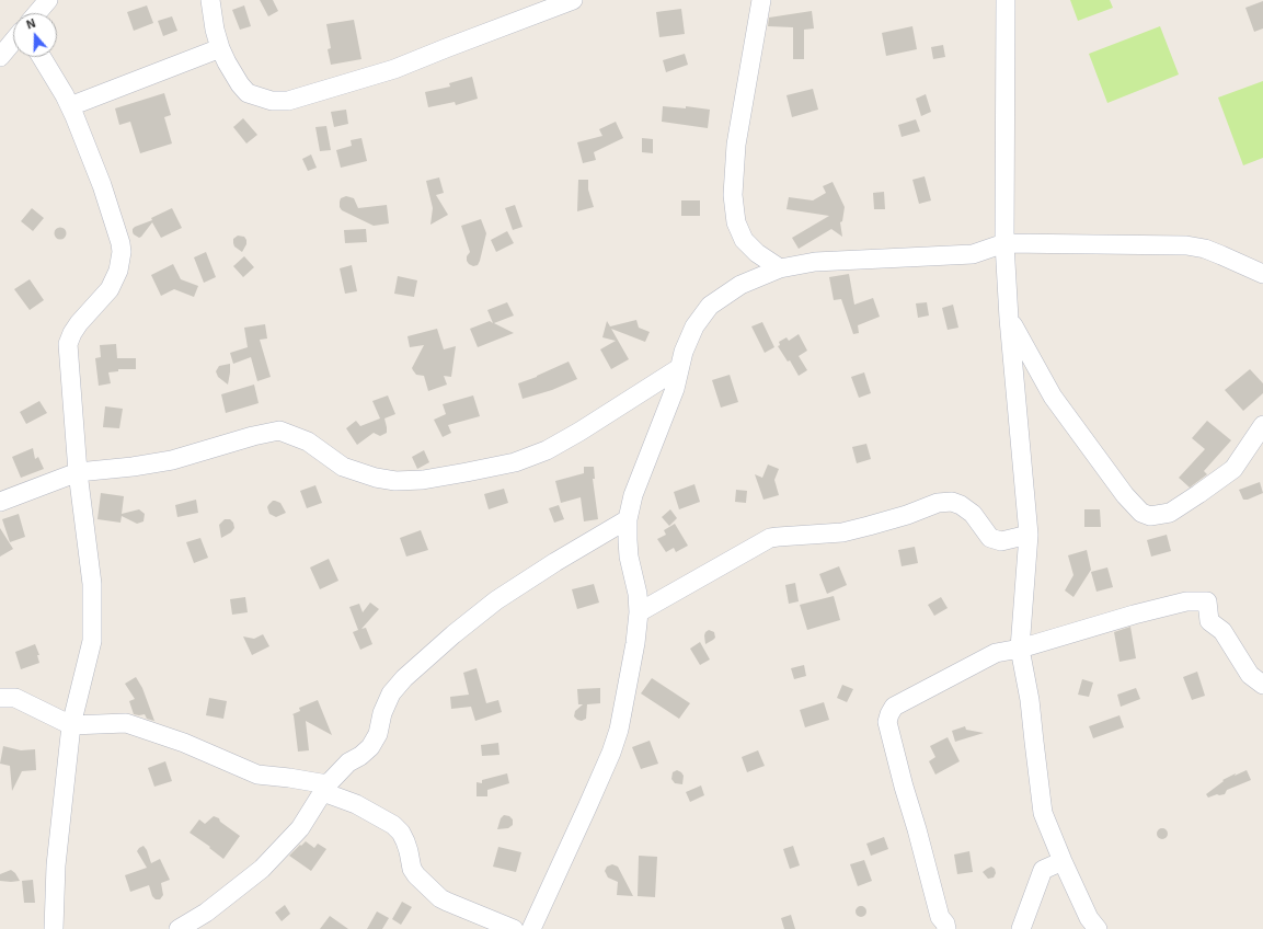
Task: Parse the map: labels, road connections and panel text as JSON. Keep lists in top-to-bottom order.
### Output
{
  "north": "top"
}
